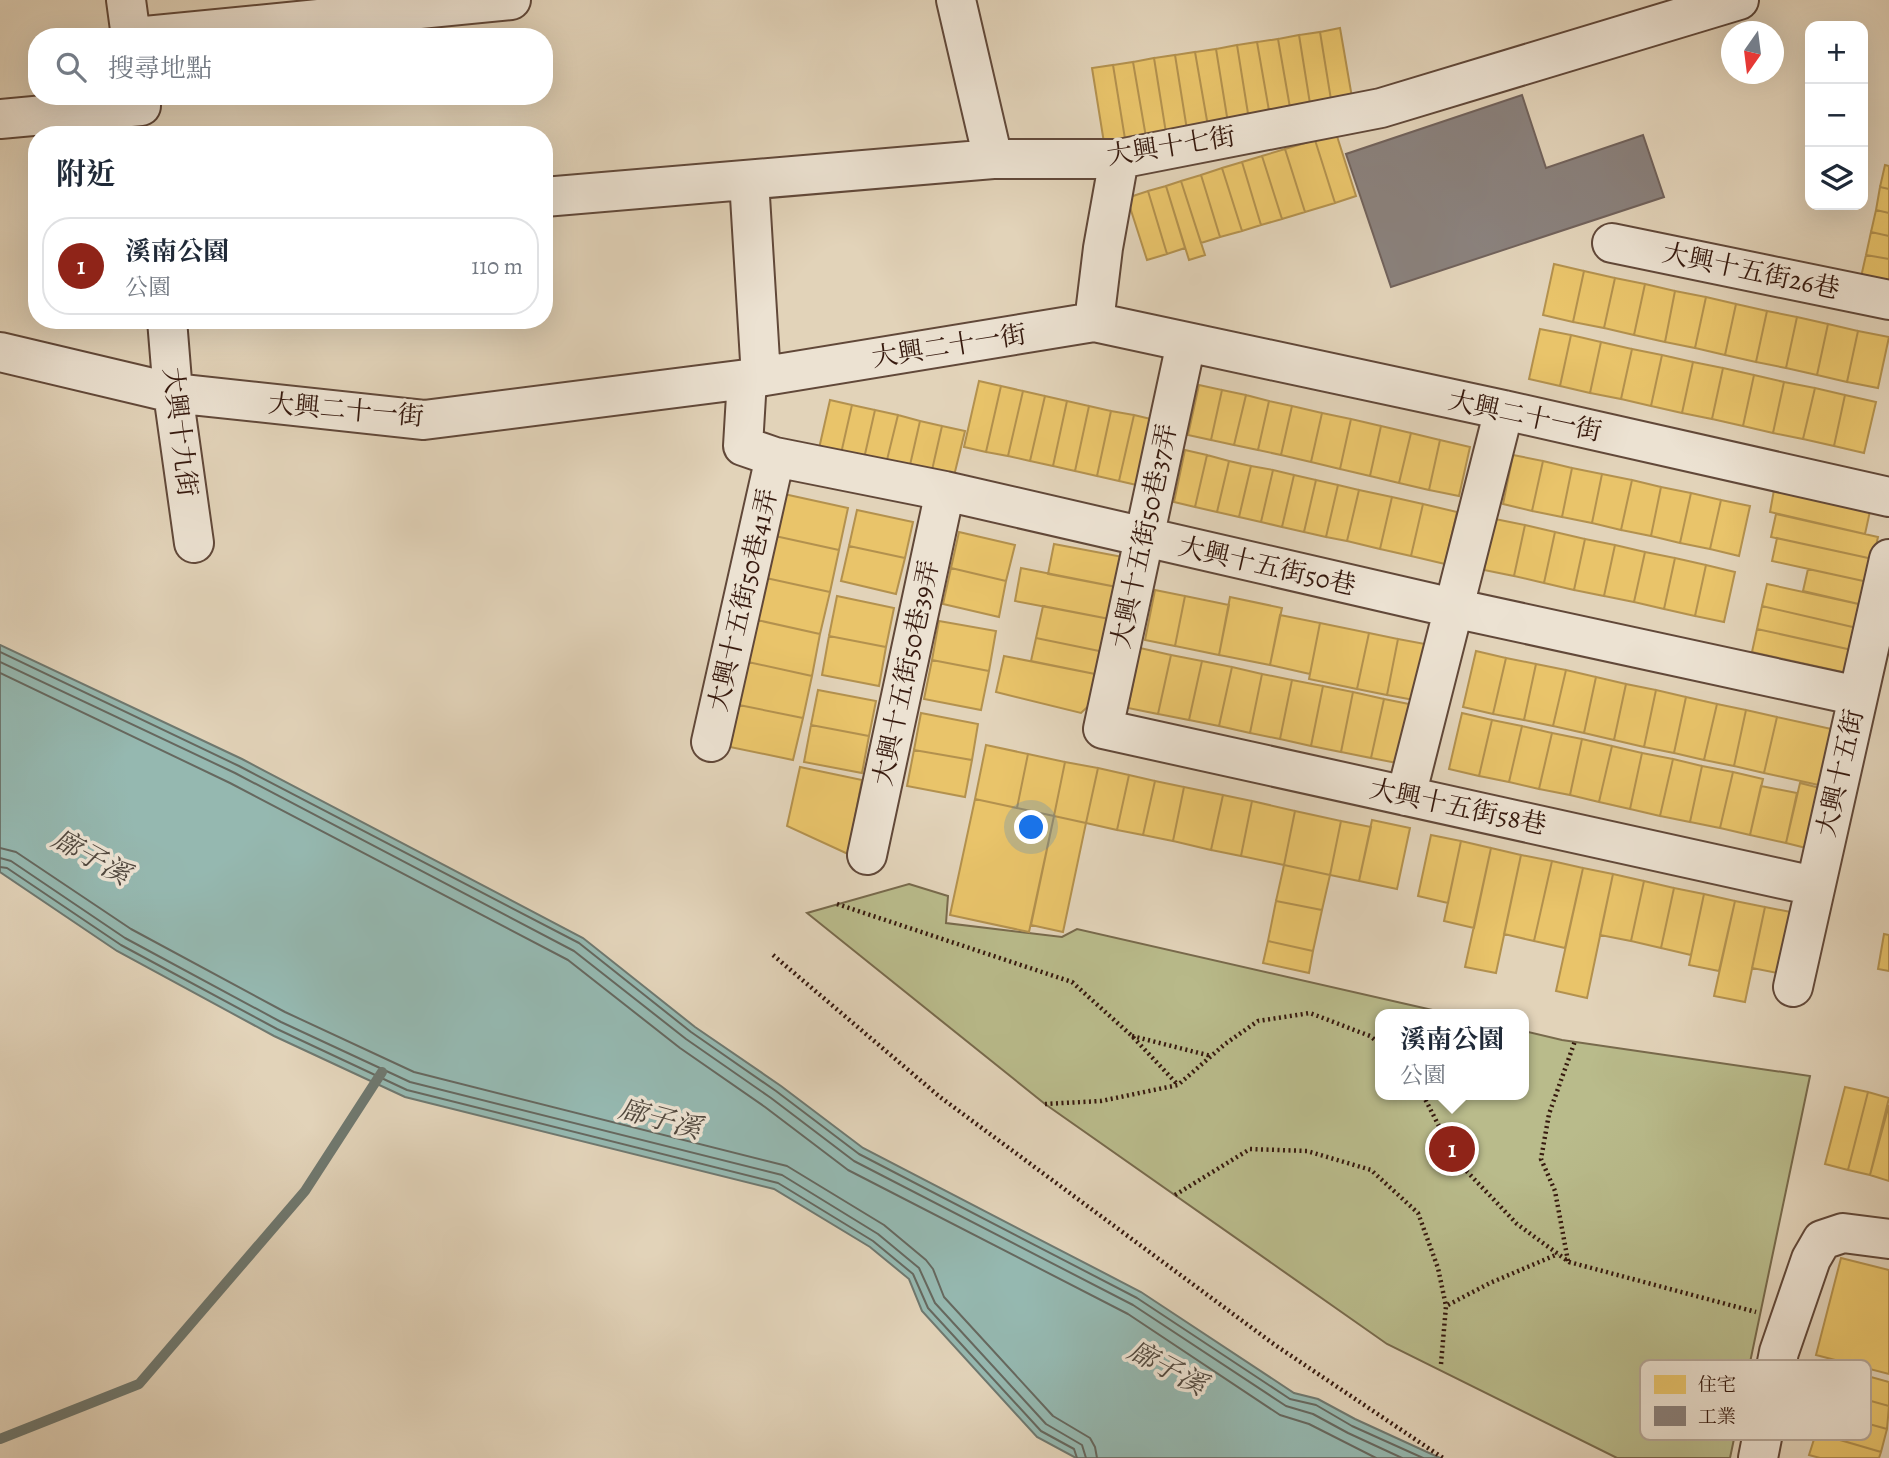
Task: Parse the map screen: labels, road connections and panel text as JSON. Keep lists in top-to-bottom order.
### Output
{
  "streets": {
    "street": [
      "大興十七街",
      "大興十五街26巷",
      "大興二十一街",
      "大興十九街",
      "大興十五街50巷37弄",
      "大興十五街50巷",
      "大興十五街50巷41弄",
      "大興十五街50巷39弄",
      "大興十五街",
      "大興十五街58巷"
    ]
  },
  "crossings": [
    ["大興二十一街", "大興十九街"],
    ["大興二十一街", "大興十五街50巷37弄"],
    ["大興二十一街", "大興十五街50巷"],
    ["大興十五街50巷37弄", "大興十五街50巷"],
    ["大興十五街50巷37弄", "大興十五街58巷"],
    ["大興十五街50巷", "大興十五街50巷41弄"],
    ["大興十五街50巷", "大興十五街50巷39弄"],
    ["大興十五街50巷", "大興十五街"],
    ["大興十五街", "大興十五街58巷"]
  ],
  "water": ["廍子溪"],
  "legend": ["住宅", "工業"],
  "north": "bottom",
  "page": {
    "map_buttons": ["+", "−"],
    "search": "搜尋地點",
    "heading": "附近",
    "list": [
      {
        "mark": "1",
        "name": "溪南公園",
        "note": "公園",
        "value": "110 m"
      }
    ],
    "popup": ["溪南公園", "公園"],
    "pins": "1"
  }
}
